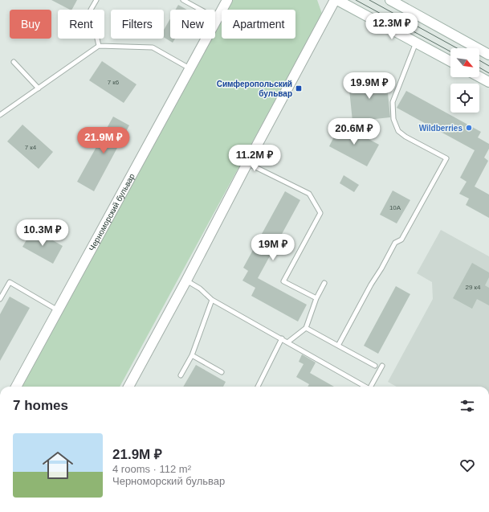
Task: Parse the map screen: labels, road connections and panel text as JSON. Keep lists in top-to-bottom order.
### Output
{
  "streets": {
    "street": ["Черноморский бульвар"]
  },
  "places": {
    "transit": ["Симферопольский бульвар"],
    "other": ["Wildberries"]
  },
  "house_numbers": [
    "7 к6",
    "7 к4",
    "10А",
    "29 к4"
  ],
  "north": "bottom right",
  "page": {
    "chip": [
      "Buy",
      "Rent",
      "Filters",
      "New",
      "Apartment"
    ],
    "price": [
      "12.3M ₽",
      "19.9M ₽",
      "20.6M ₽",
      "21.9M ₽",
      "11.2M ₽",
      "10.3M ₽",
      "19M ₽"
    ],
    "heading": "7 homes",
    "list": [
      {
        "name": "21.9M ₽",
        "note": "4 rooms · 112 m² · Черноморский бульвар"
      }
    ]
  }
}
